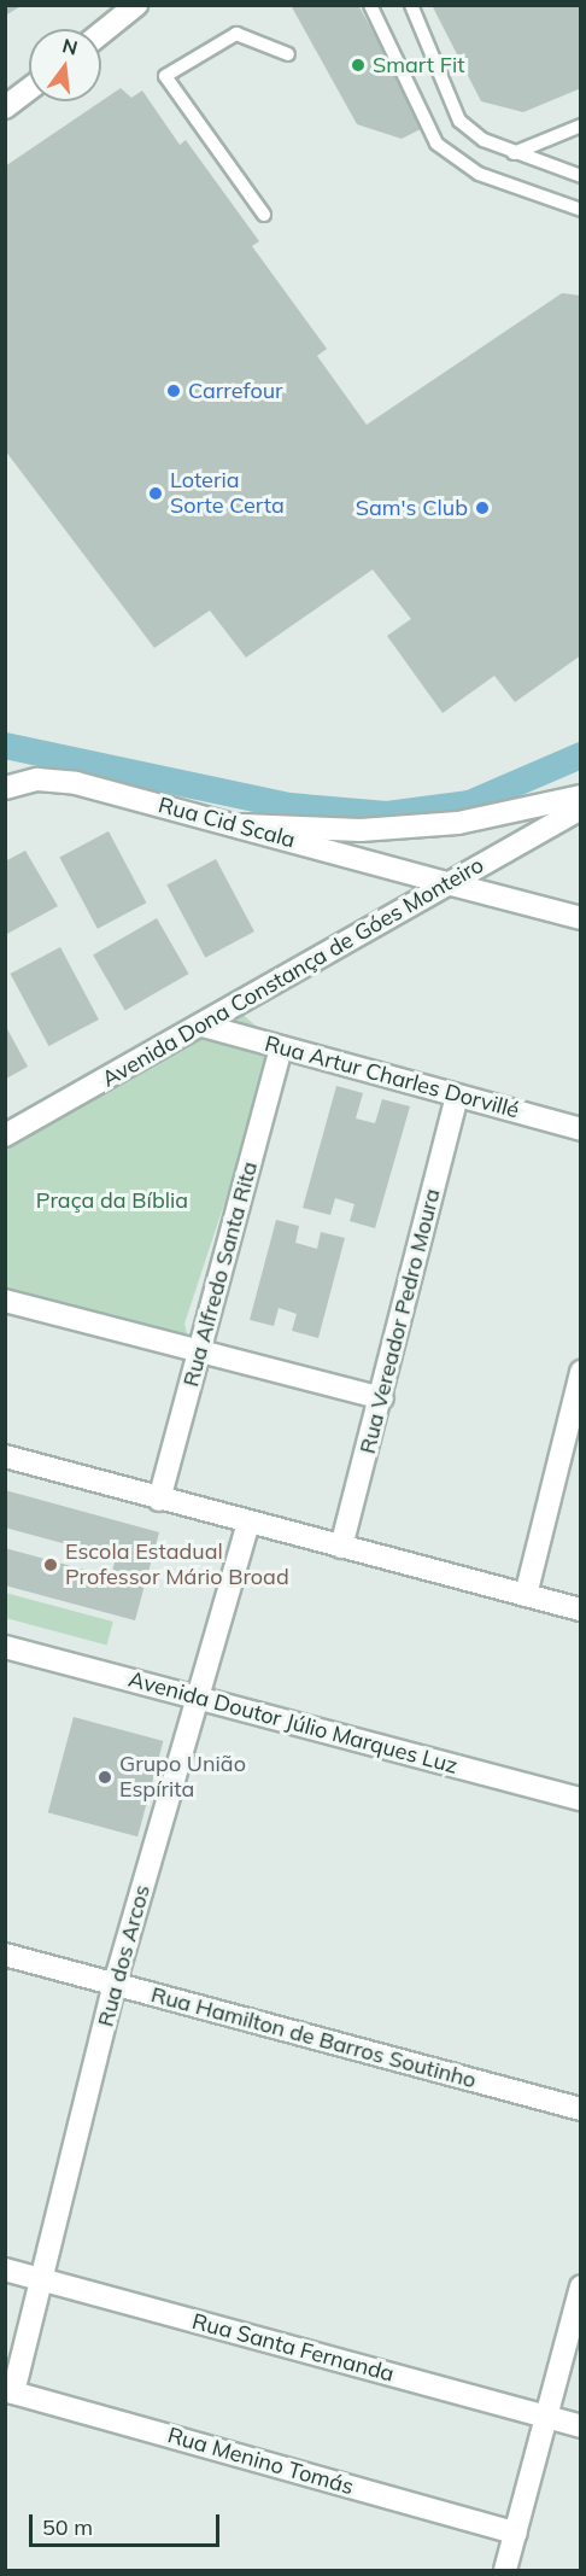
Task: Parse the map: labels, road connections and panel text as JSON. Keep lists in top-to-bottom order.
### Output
{
  "streets": {
    "street": [
      "Rua Cid Scala",
      "Avenida Dona Constança de Góes Monteiro",
      "Rua Artur Charles Dorvillé",
      "Rua Alfredo Santa Rita",
      "Rua Vereador Pedro Moura",
      "Avenida Doutor Júlio Marques Luz",
      "Rua dos Arcos",
      "Rua Hamilton de Barros Soutinho",
      "Rua Santa Fernanda",
      "Rua Menino Tomás"
    ]
  },
  "crossings": [
    ["Rua Cid Scala", "Avenida Dona Constança de Góes Monteiro"],
    ["Avenida Dona Constança de Góes Monteiro", "Rua Artur Charles Dorvillé"],
    ["Rua Artur Charles Dorvillé", "Rua Alfredo Santa Rita"],
    ["Rua Artur Charles Dorvillé", "Rua Vereador Pedro Moura"],
    ["Avenida Doutor Júlio Marques Luz", "Rua dos Arcos"],
    ["Rua dos Arcos", "Rua Hamilton de Barros Soutinho"],
    ["Rua dos Arcos", "Rua Santa Fernanda"],
    ["Rua dos Arcos", "Rua Menino Tomás"]
  ],
  "parks": ["Praça da Bíblia"],
  "places": [
    "Smart Fit",
    "Carrefour",
    "Loteria Sorte Certa",
    "Sam's Club",
    "Escola Estadual Professor Mário Broad",
    "Grupo União Espírita"
  ],
  "scale_bar": "50 m",
  "north": "top"
}
